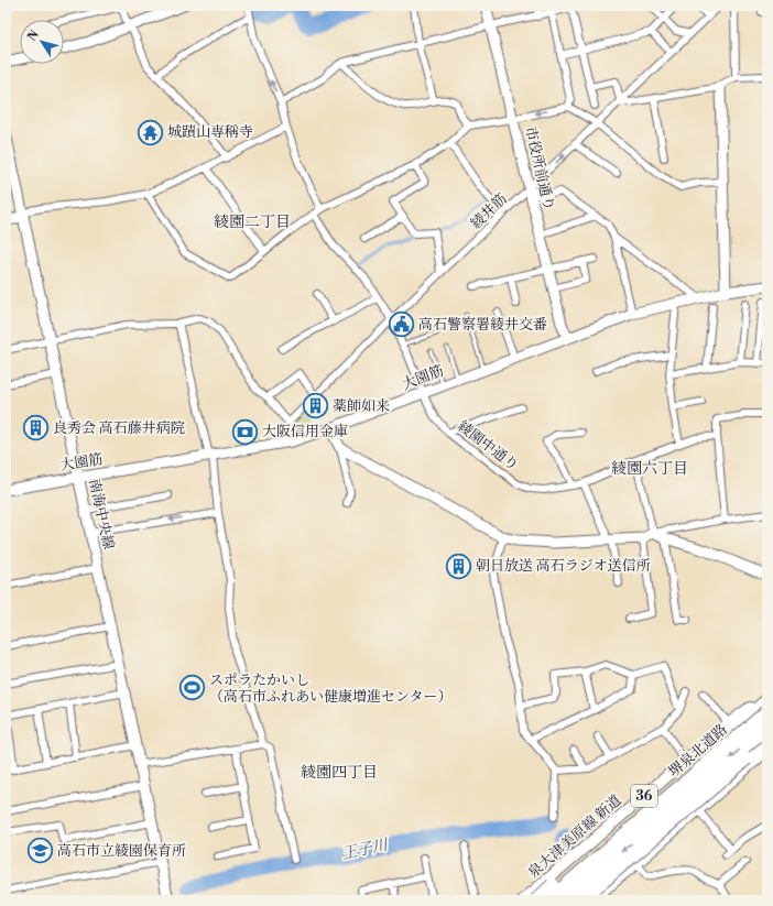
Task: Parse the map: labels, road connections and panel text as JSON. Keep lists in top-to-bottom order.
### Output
{
  "streets": {
    "highway": ["堺泉北道路"],
    "main road": ["36", "泉大津美原線 新道"],
    "street": [
      "市役所前通り",
      "綾井筋",
      "大園筋",
      "綾園中通り",
      "南海中央線"
    ]
  },
  "crossings": [
    ["市役所前通り", "綾井筋"],
    ["市役所前通り", "大園筋"],
    ["綾井筋", "綾園中通り"],
    ["大園筋", "綾園中通り"],
    ["大園筋", "南海中央線"]
  ],
  "districts": ["綾園二丁目", "綾園六丁目", "綾園四丁目"],
  "water": ["王子川"],
  "places": {
    "temple": ["城蹟山専稱寺"],
    "public building": ["高石警察署綾井交番"],
    "building": ["薬師如来", "良秀会 高石藤井病院", "朝日放送 高石ラジオ送信所"],
    "bank": ["大阪信用金庫"],
    "sports": ["スポラたかいし （高石市ふれあい健康増進センター）"],
    "school or university": ["高石市立綾園保育所"]
  },
  "north": "top left"
}
